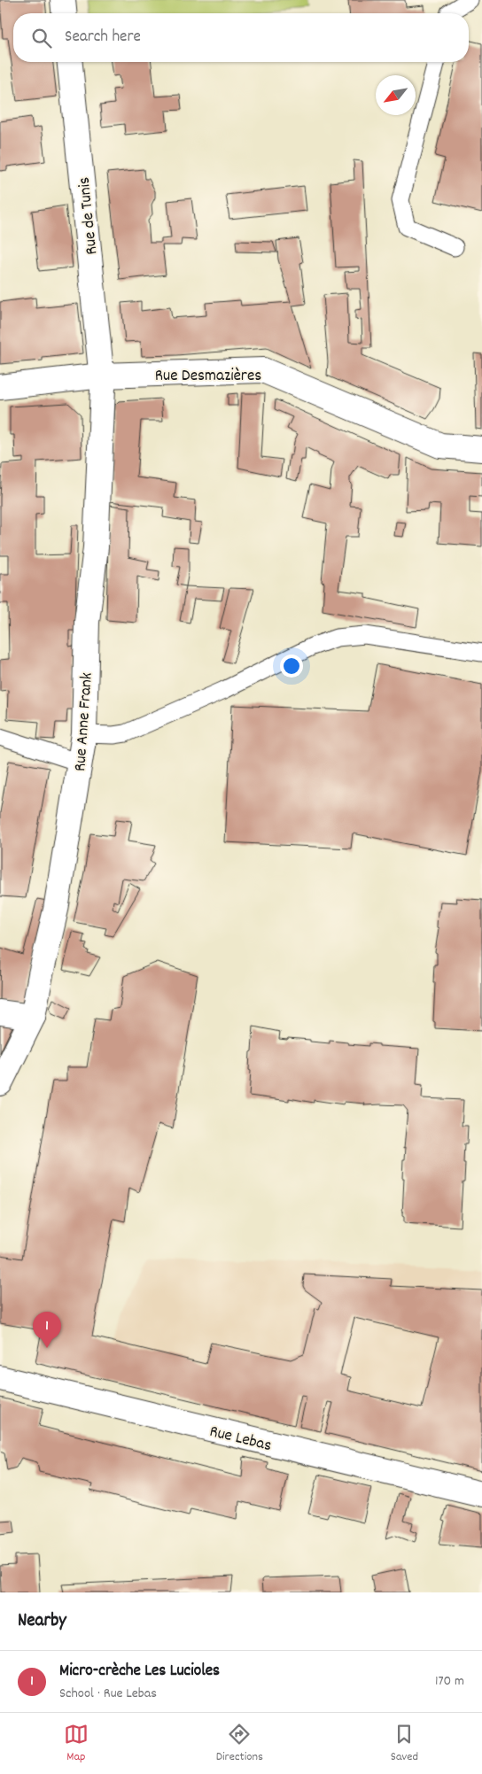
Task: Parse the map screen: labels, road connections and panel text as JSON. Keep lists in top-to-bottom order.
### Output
{
  "streets": {
    "street": [
      "Rue de Tunis",
      "Rue Desmazières",
      "Rue Anne Frank",
      "Rue Lebas"
    ]
  },
  "crossings": [
    ["Rue de Tunis", "Rue Desmazières"],
    ["Rue de Tunis", "Rue Anne Frank"],
    ["Rue Desmazières", "Rue Anne Frank"]
  ],
  "north": "bottom left",
  "page": {
    "search": "Search here",
    "pins": "1",
    "heading": "Nearby",
    "list": [
      {
        "mark": "1",
        "name": "Micro-crèche Les Lucioles",
        "note": "School · Rue Lebas",
        "value": "170 m"
      }
    ],
    "nav": ["Map", "Directions", "Saved"]
  }
}
